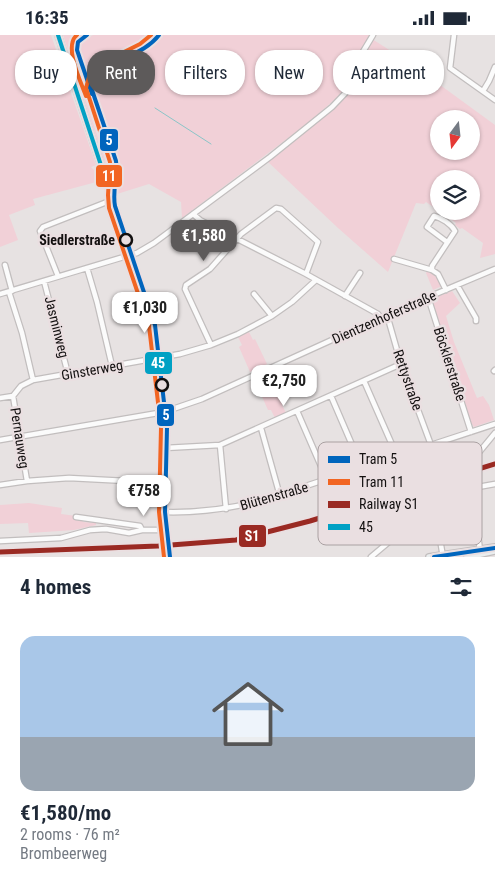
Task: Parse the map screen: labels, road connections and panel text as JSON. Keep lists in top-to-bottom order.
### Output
{
  "streets": {
    "street": [
      "Dientzenhoferstraße",
      "Jasminweg",
      "Böcklerstraße",
      "Ginsterweg",
      "Rettystraße",
      "Pernauweg",
      "Blütenstraße"
    ]
  },
  "crossings": [
    ["Dientzenhoferstraße", "Böcklerstraße"],
    ["Dientzenhoferstraße", "Rettystraße"],
    ["Dientzenhoferstraße", "Pernauweg"],
    ["Jasminweg", "Ginsterweg"],
    ["Böcklerstraße", "Blütenstraße"],
    ["Ginsterweg", "Pernauweg"]
  ],
  "places": ["Siedlerstraße"],
  "lines": [
    "tram line 5",
    "tram line 11",
    "transit line 45",
    "rail line S1"
  ],
  "legend": [
    "Tram 5",
    "Tram 11",
    "Railway S1",
    "45"
  ],
  "north": "bottom",
  "page": {
    "status": "16:35",
    "chip": [
      "Buy",
      "Rent",
      "Filters",
      "New",
      "Apartment"
    ],
    "price": [
      "€1,580",
      "€1,030",
      "€2,750",
      "€758"
    ],
    "heading": "4 homes",
    "list": [
      {
        "name": "€1,580/mo",
        "note": "2 rooms · 76 m² · Brombeerweg"
      }
    ]
  }
}
